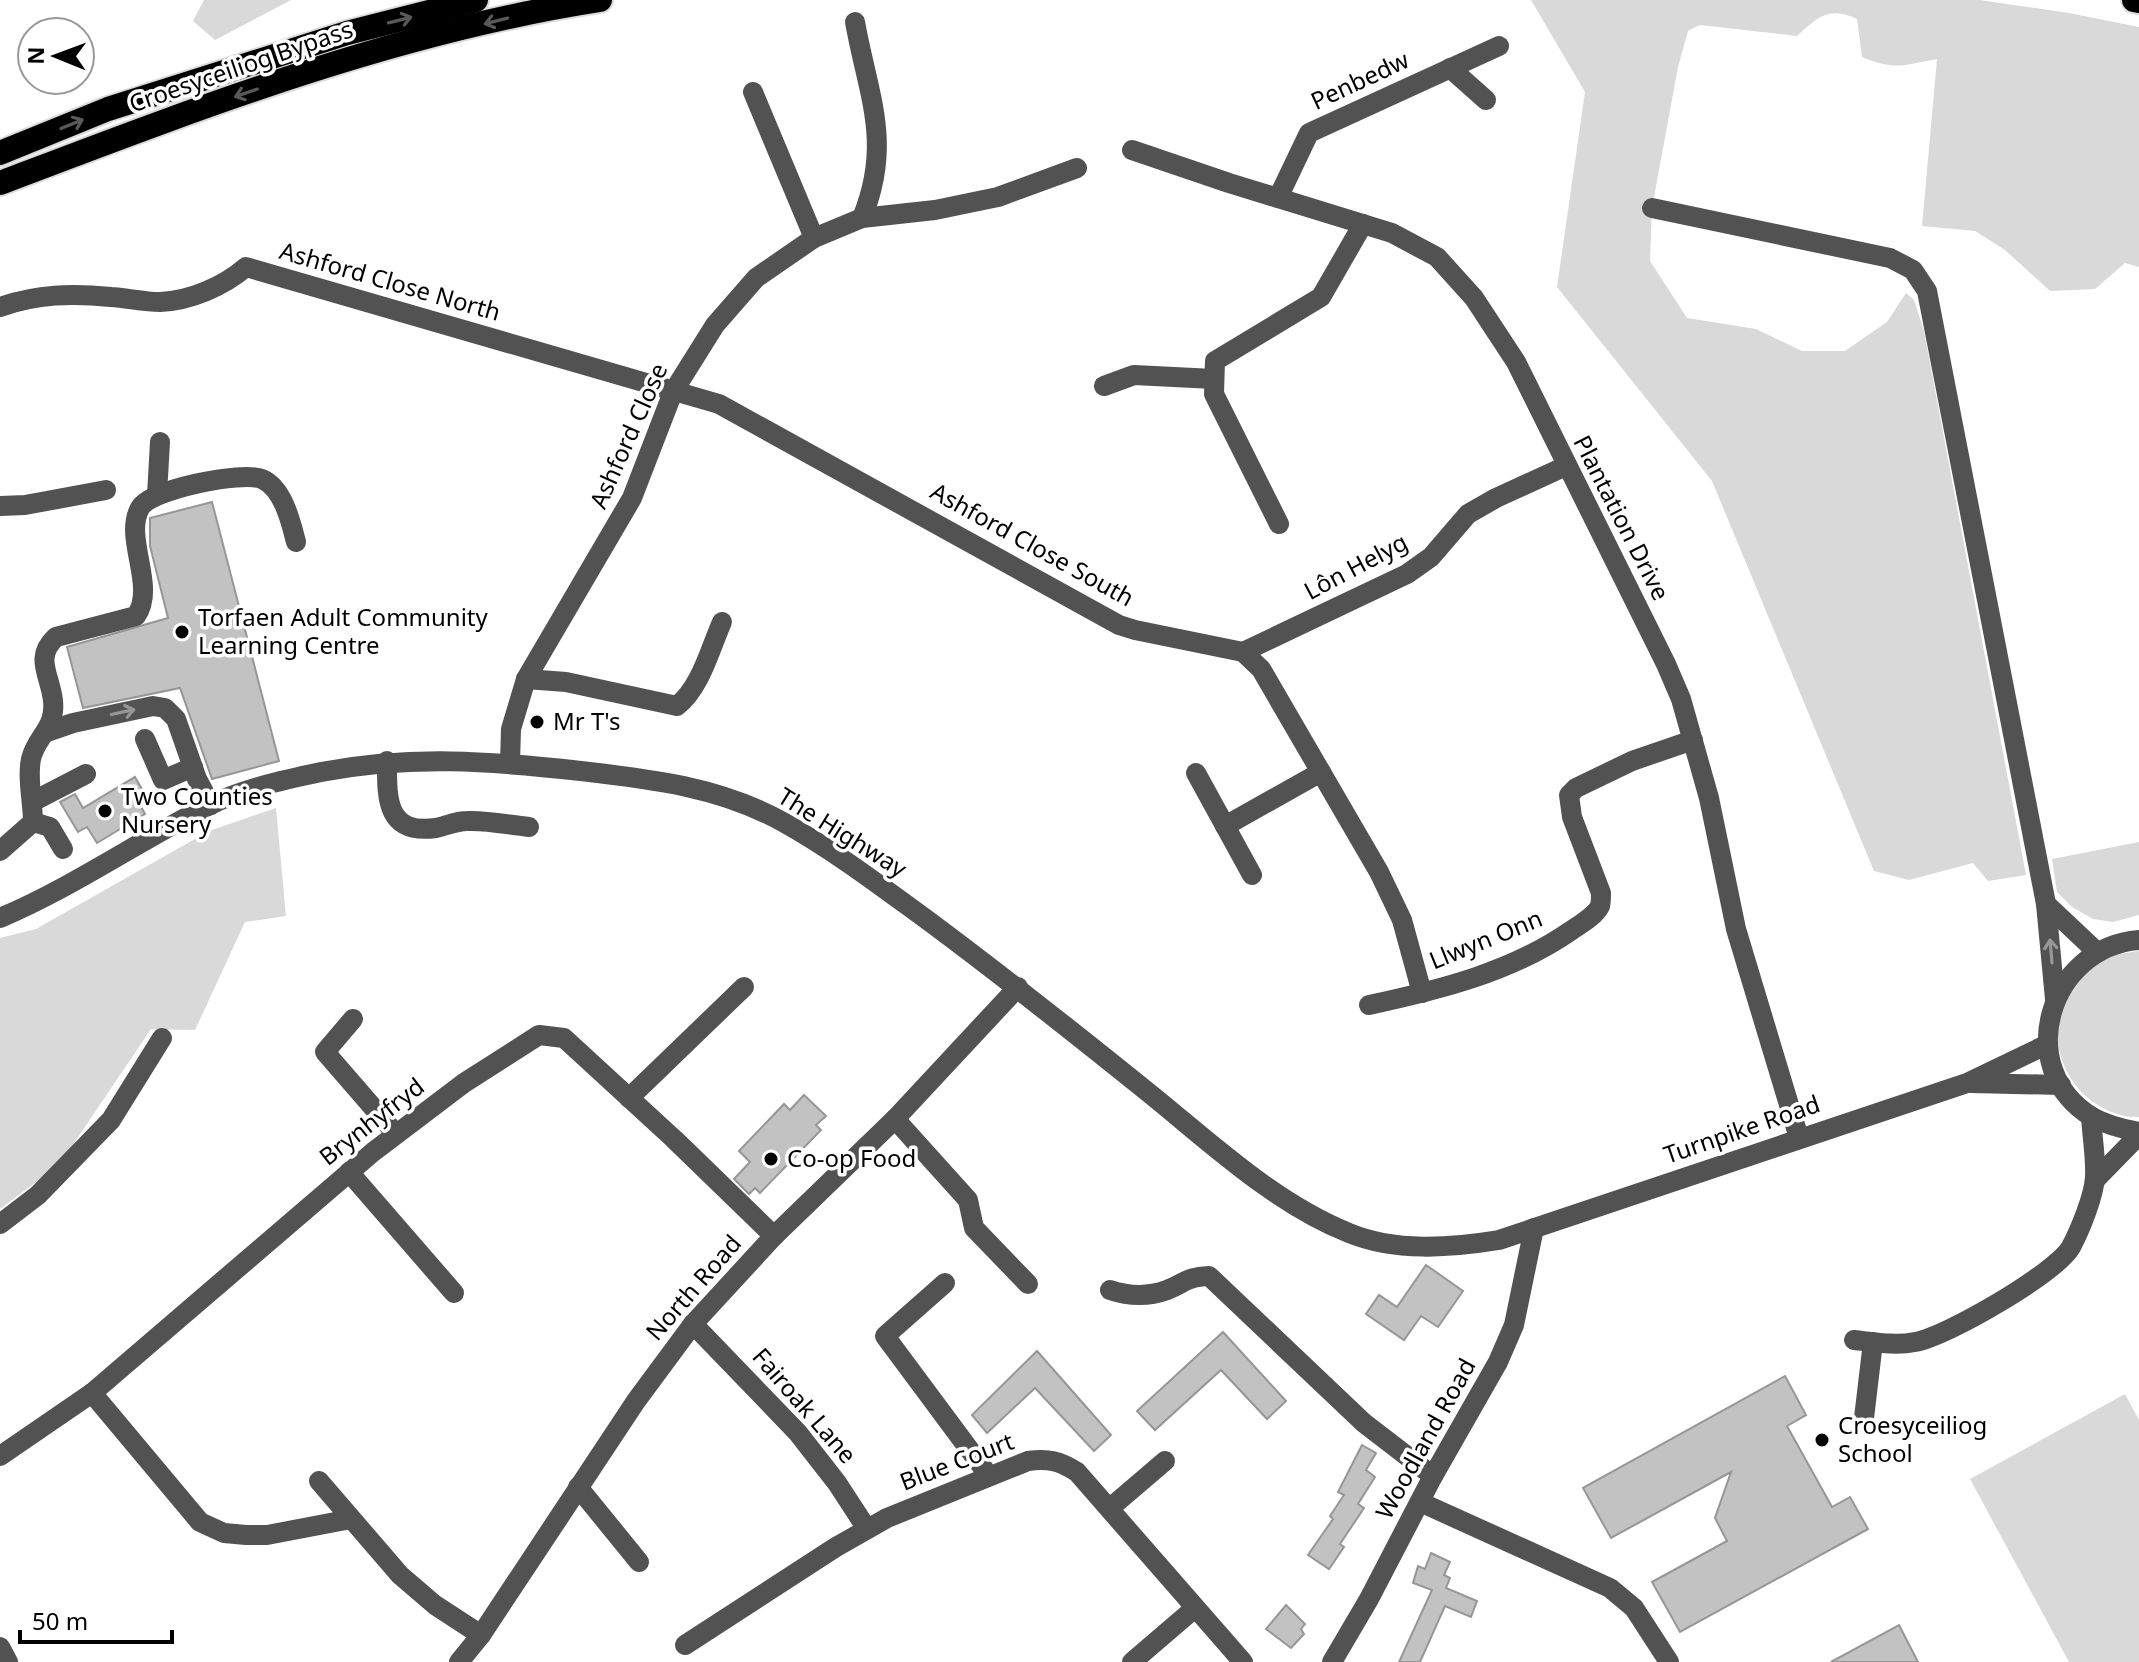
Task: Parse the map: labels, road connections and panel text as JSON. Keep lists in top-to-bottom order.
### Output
{
  "streets": {
    "highway": ["Croesyceiliog Bypass"],
    "street": [
      "Penbedw",
      "Ashford Close North",
      "Ashford Close",
      "Plantation Drive",
      "Ashford Close South",
      "Lôn Helyg",
      "The Highway",
      "Llwyn Onn",
      "Brynhyfryd",
      "Turnpike Road",
      "North Road",
      "Fairoak Lane",
      "Woodland Road",
      "Blue Court"
    ]
  },
  "crossings": [
    ["Penbedw", "Plantation Drive"],
    ["Ashford Close North", "Ashford Close"],
    ["Ashford Close North", "Ashford Close South"],
    ["Ashford Close", "Ashford Close South"],
    ["Ashford Close", "The Highway"],
    ["Plantation Drive", "Lôn Helyg"],
    ["Plantation Drive", "Llwyn Onn"],
    ["Plantation Drive", "Turnpike Road"],
    ["Ashford Close South", "Lôn Helyg"],
    ["The Highway", "Turnpike Road"],
    ["The Highway", "North Road"],
    ["The Highway", "Woodland Road"],
    ["Brynhyfryd", "North Road"],
    ["Turnpike Road", "Woodland Road"],
    ["North Road", "Fairoak Lane"],
    ["Fairoak Lane", "Blue Court"]
  ],
  "places": [
    "Torfaen Adult Community Learning Centre",
    "Mr T's",
    "Two Counties Nursery",
    "Co-op Food",
    "Croesyceiliog School"
  ],
  "scale_bar": "50 m",
  "north": "left"
}
